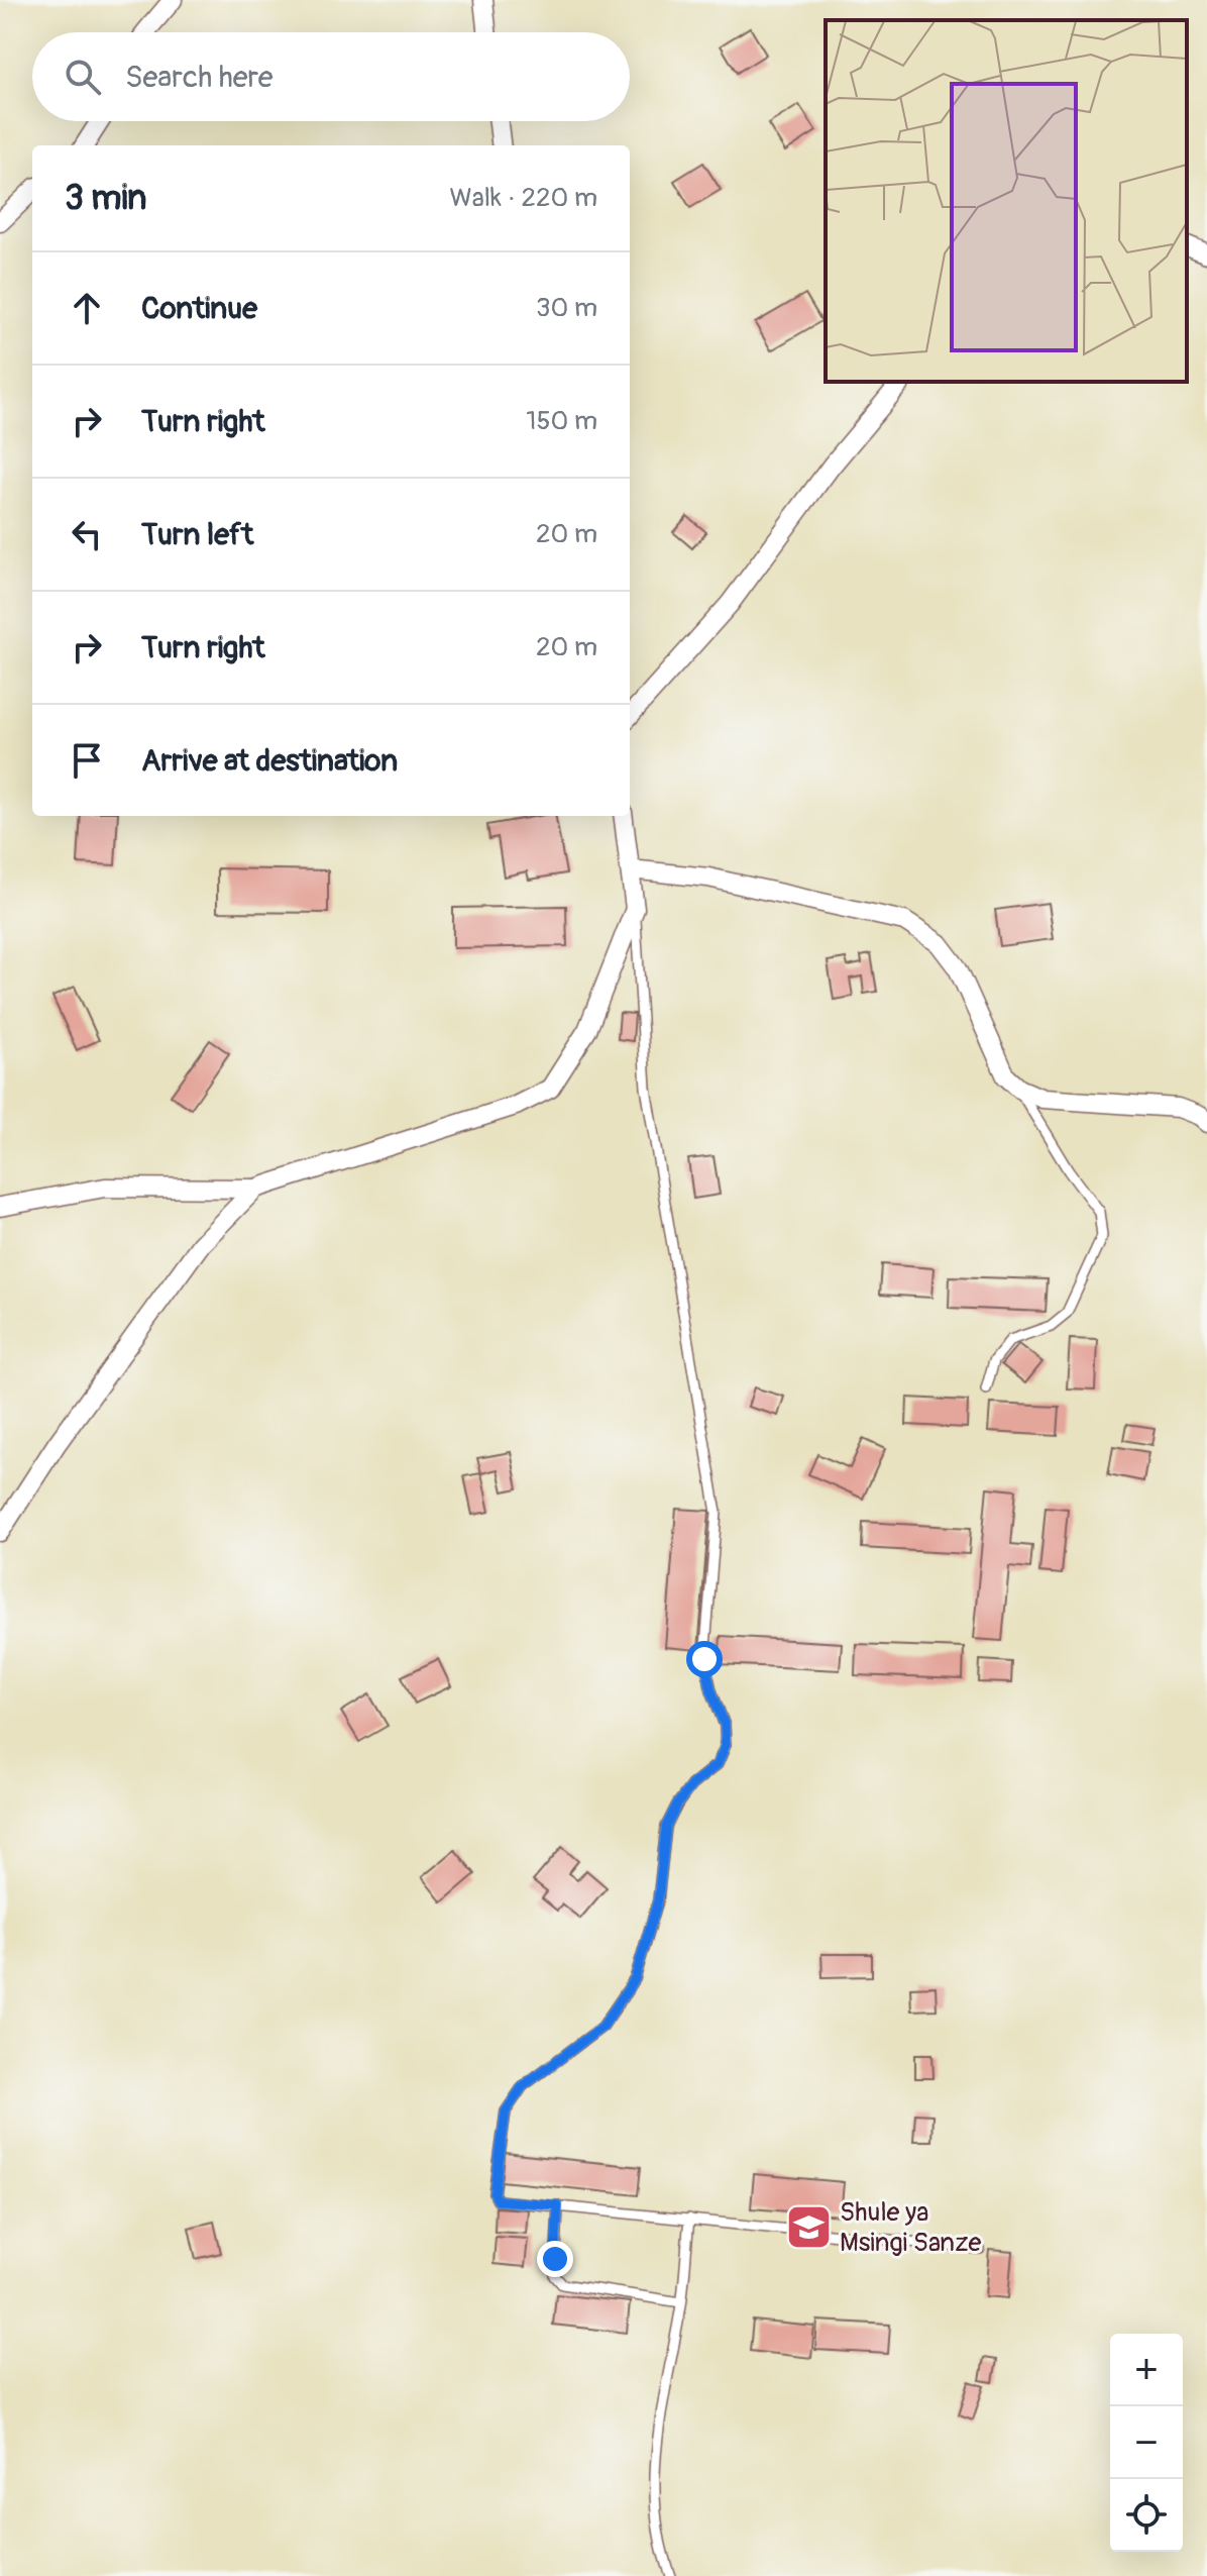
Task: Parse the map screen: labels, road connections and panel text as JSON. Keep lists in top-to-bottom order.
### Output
{
  "places": {
    "school or university": ["Shule ya Msingi Sanze"]
  },
  "page": {
    "search": "Search here",
    "heading": ["3 min", "Walk · 220 m"],
    "list": [
      ["Continue", "30 m"],
      ["Turn right", "150 m"],
      ["Turn left", "20 m"],
      ["Turn right", "20 m"],
      "Arrive at destination"
    ],
    "map_buttons": ["+", "−"]
  }
}
